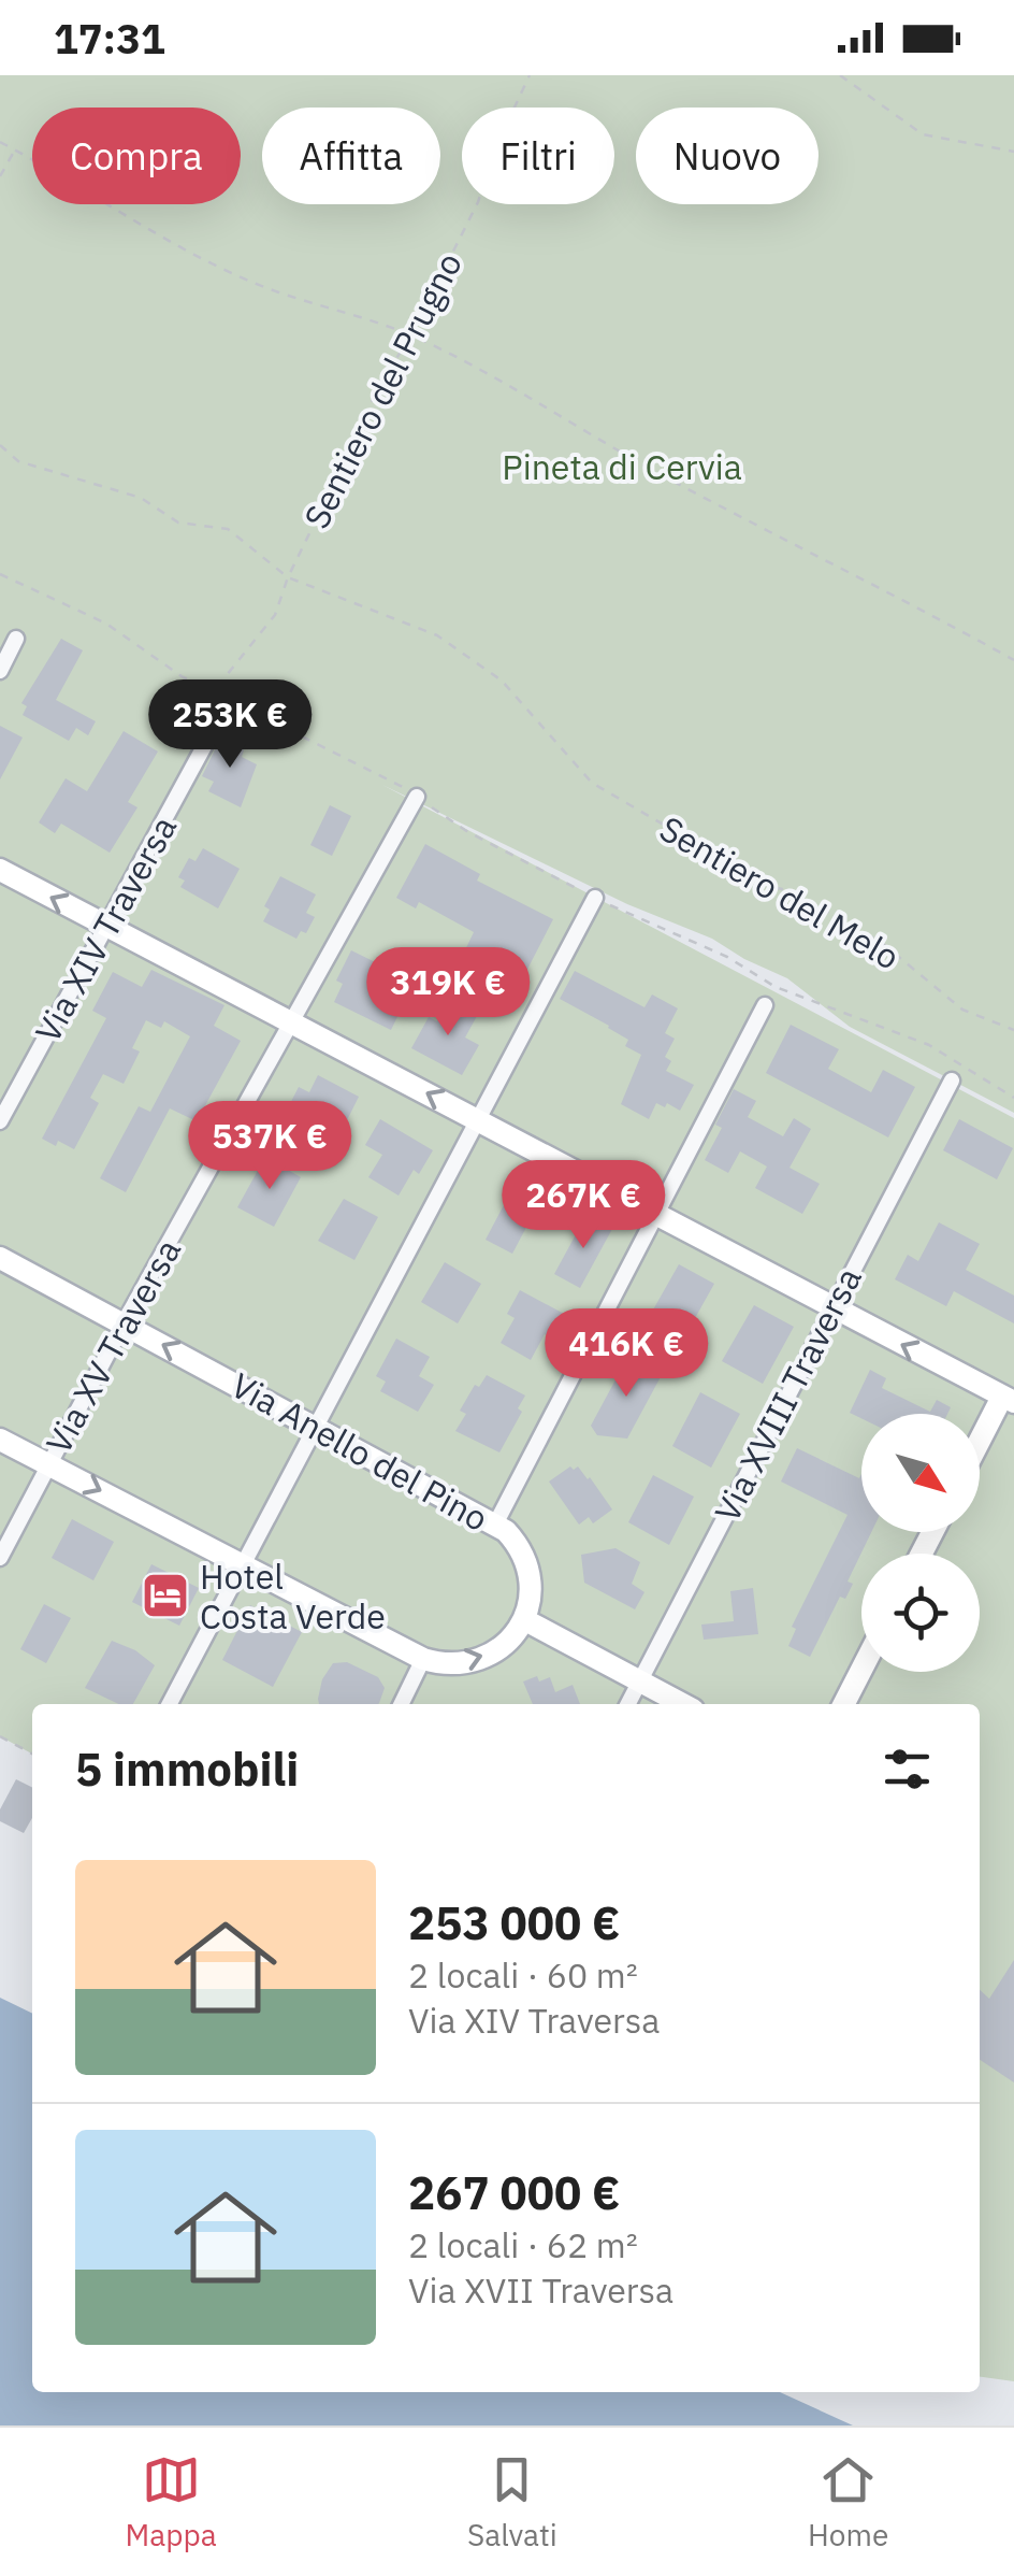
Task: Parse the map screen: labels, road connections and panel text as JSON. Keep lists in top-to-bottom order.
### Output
{
  "streets": {
    "street": [
      "Via XIV Traversa",
      "Via XV Traversa",
      "Via XVIII Traversa",
      "Via Anello del Pino"
    ],
    "path": ["Sentiero del Prugno", "Sentiero del Melo"]
  },
  "crossings": [
    ["Sentiero del Prugno", "Sentiero del Melo"],
    ["Via XV Traversa", "Via Anello del Pino"]
  ],
  "parks": ["Pineta di Cervia"],
  "places": {
    "hotel": ["Hotel Costa Verde"]
  },
  "north": "bottom right",
  "page": {
    "status": "17:31",
    "chip": [
      "Compra",
      "Affitta",
      "Filtri",
      "Nuovo"
    ],
    "price": [
      "253K €",
      "319K €",
      "537K €",
      "267K €",
      "416K €"
    ],
    "heading": "5 immobili",
    "list": [
      {
        "name": "253 000 €",
        "note": "2 locali · 60 m² · Via XIV Traversa"
      },
      {
        "name": "267 000 €",
        "note": "2 locali · 62 m² · Via XVII Traversa"
      }
    ],
    "tabs": ["Mappa", "Salvati", "Home"]
  }
}
